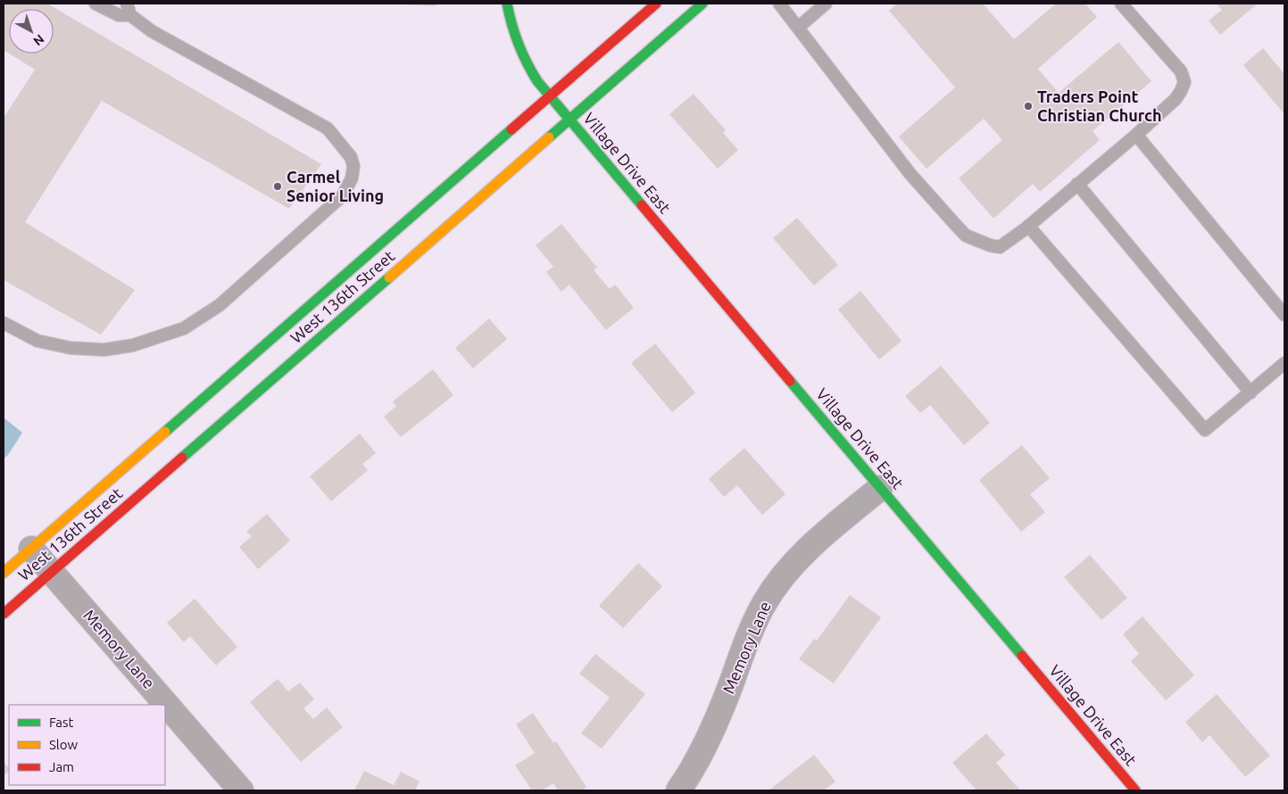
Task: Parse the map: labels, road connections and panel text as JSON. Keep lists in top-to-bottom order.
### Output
{
  "streets": {
    "street": ["Village Drive East", "West 136th Street", "Memory Lane"]
  },
  "crossings": [
    ["Village Drive East", "West 136th Street"],
    ["Village Drive East", "Memory Lane"],
    ["West 136th Street", "Memory Lane"]
  ],
  "places": ["Traders Point Christian Church", "Carmel Senior Living"],
  "legend": ["Fast", "Slow", "Jam"],
  "north": "bottom right"
}
